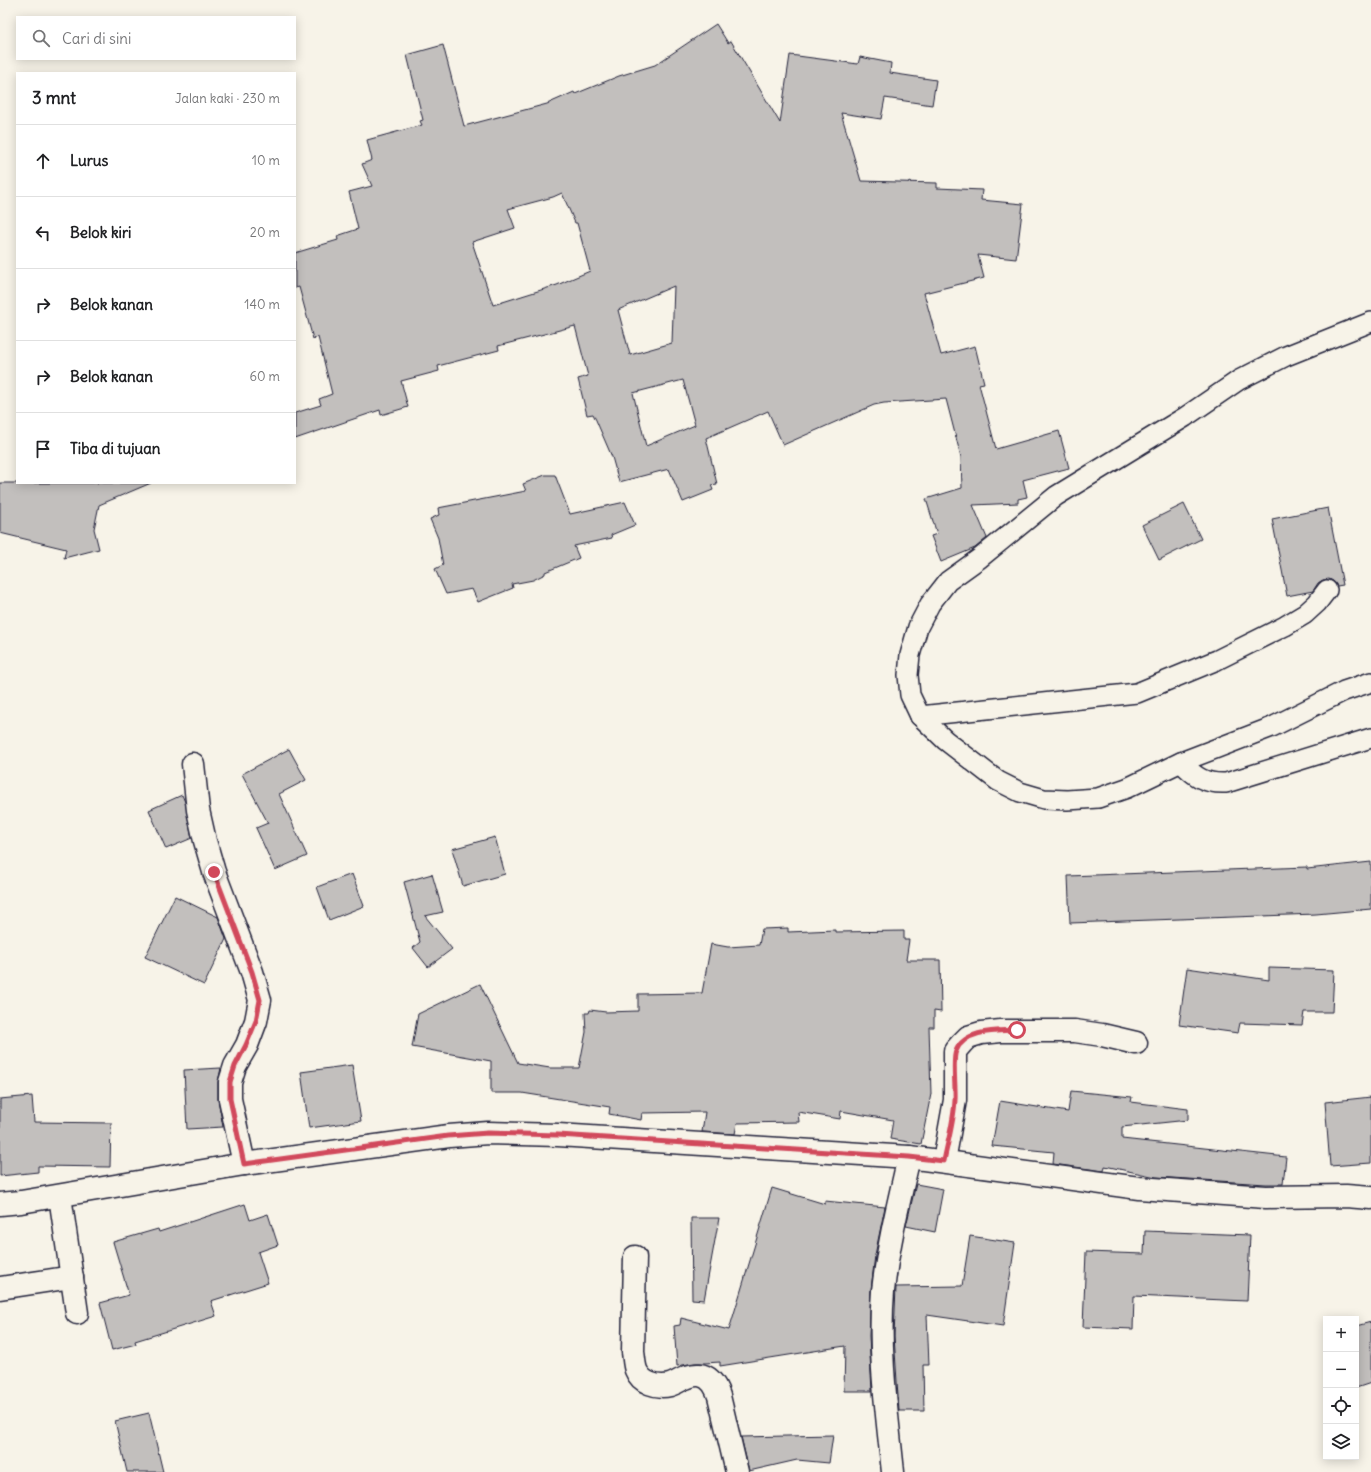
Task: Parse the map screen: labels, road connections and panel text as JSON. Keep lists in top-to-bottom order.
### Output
{
  "page": {
    "search": "Cari di sini",
    "heading": ["3 mnt", "Jalan kaki · 230 m"],
    "list": [
      ["Lurus", "10 m"],
      ["Belok kiri", "20 m"],
      ["Belok kanan", "140 m"],
      ["Belok kanan", "60 m"],
      "Tiba di tujuan"
    ],
    "map_buttons": ["+", "−"]
  }
}
